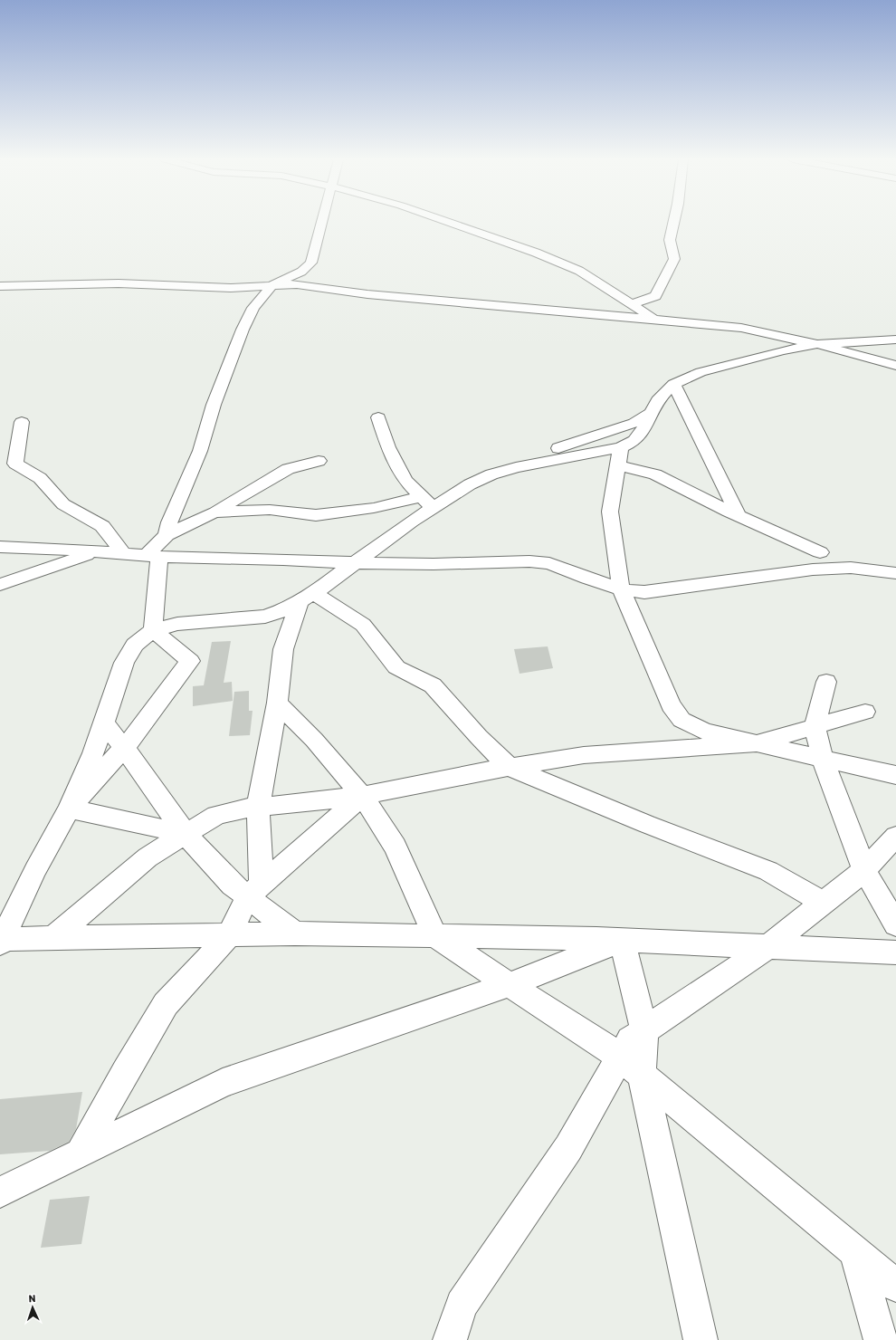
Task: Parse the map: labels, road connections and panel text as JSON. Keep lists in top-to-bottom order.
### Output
{
  "north": "top"
}
